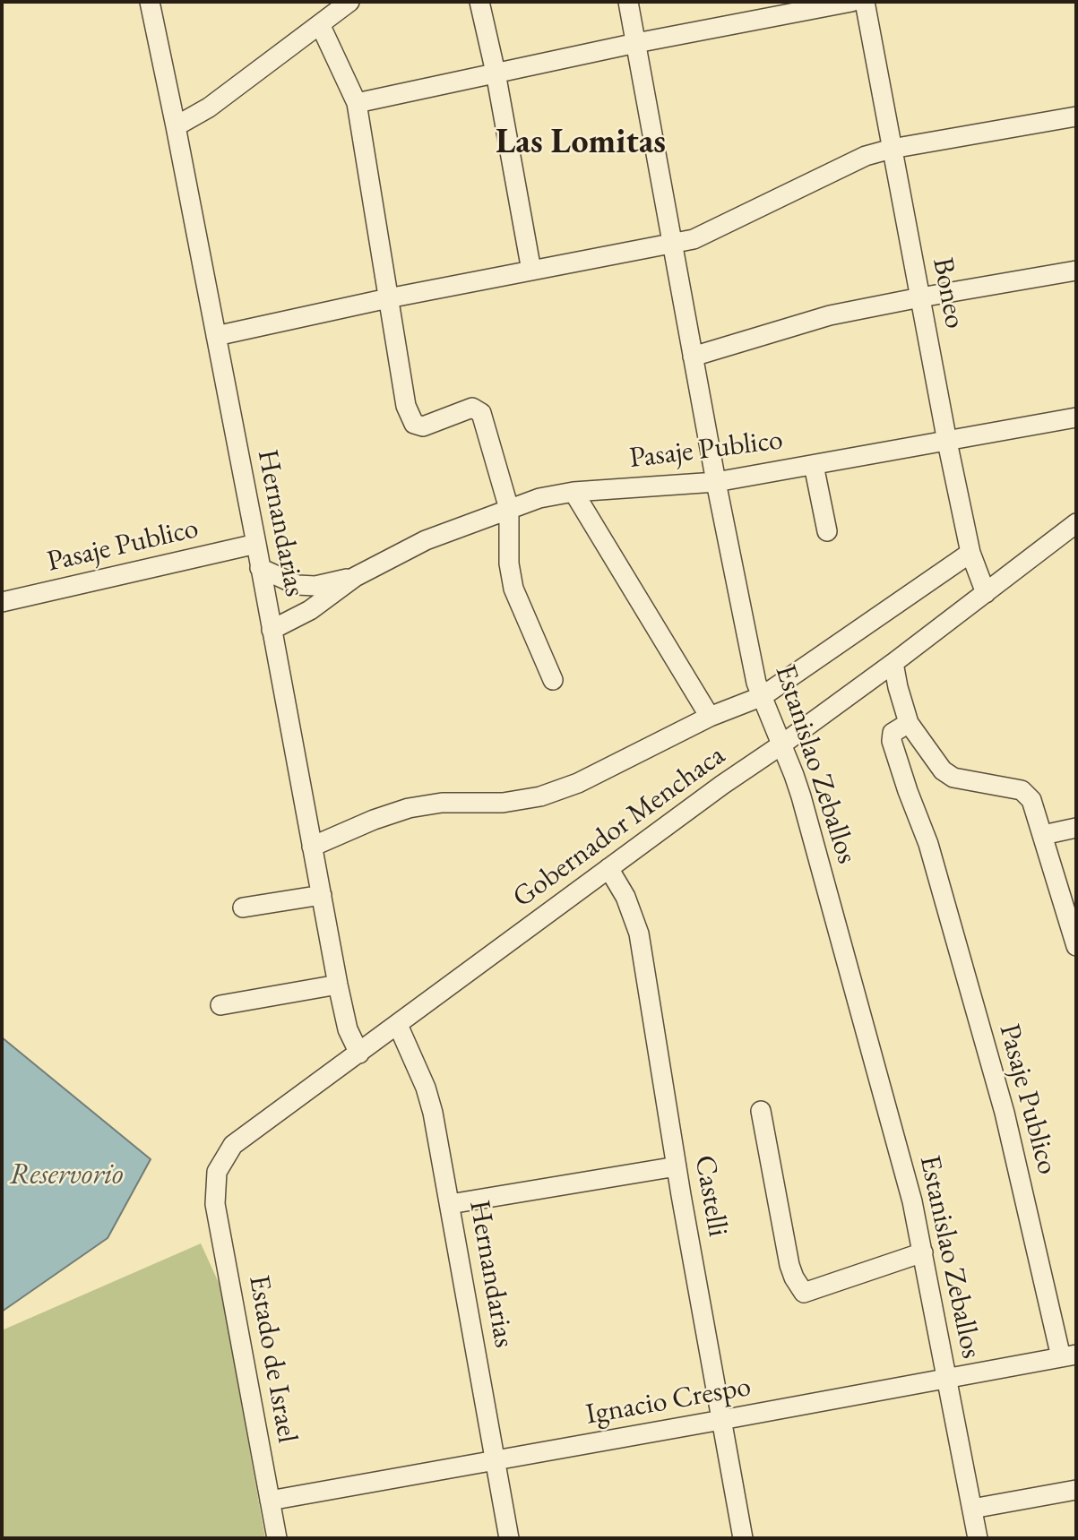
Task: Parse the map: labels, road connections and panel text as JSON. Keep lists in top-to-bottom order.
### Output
{
  "streets": {
    "street": [
      "Boneo",
      "Pasaje Publico",
      "Hernandarias",
      "Estanislao Zeballos",
      "Gobernador Menchaca",
      "Castelli",
      "Estado de Israel",
      "Ignacio Crespo"
    ]
  },
  "crossings": [
    ["Boneo", "Pasaje Publico"],
    ["Boneo", "Gobernador Menchaca"],
    ["Pasaje Publico", "Hernandarias"],
    ["Pasaje Publico", "Estanislao Zeballos"],
    ["Pasaje Publico", "Ignacio Crespo"],
    ["Hernandarias", "Gobernador Menchaca"],
    ["Hernandarias", "Ignacio Crespo"],
    ["Estanislao Zeballos", "Gobernador Menchaca"],
    ["Estanislao Zeballos", "Ignacio Crespo"],
    ["Gobernador Menchaca", "Castelli"],
    ["Gobernador Menchaca", "Estado de Israel"],
    ["Castelli", "Ignacio Crespo"],
    ["Estado de Israel", "Ignacio Crespo"]
  ],
  "districts": ["Las Lomitas"],
  "water": ["Reservorio"]
}
